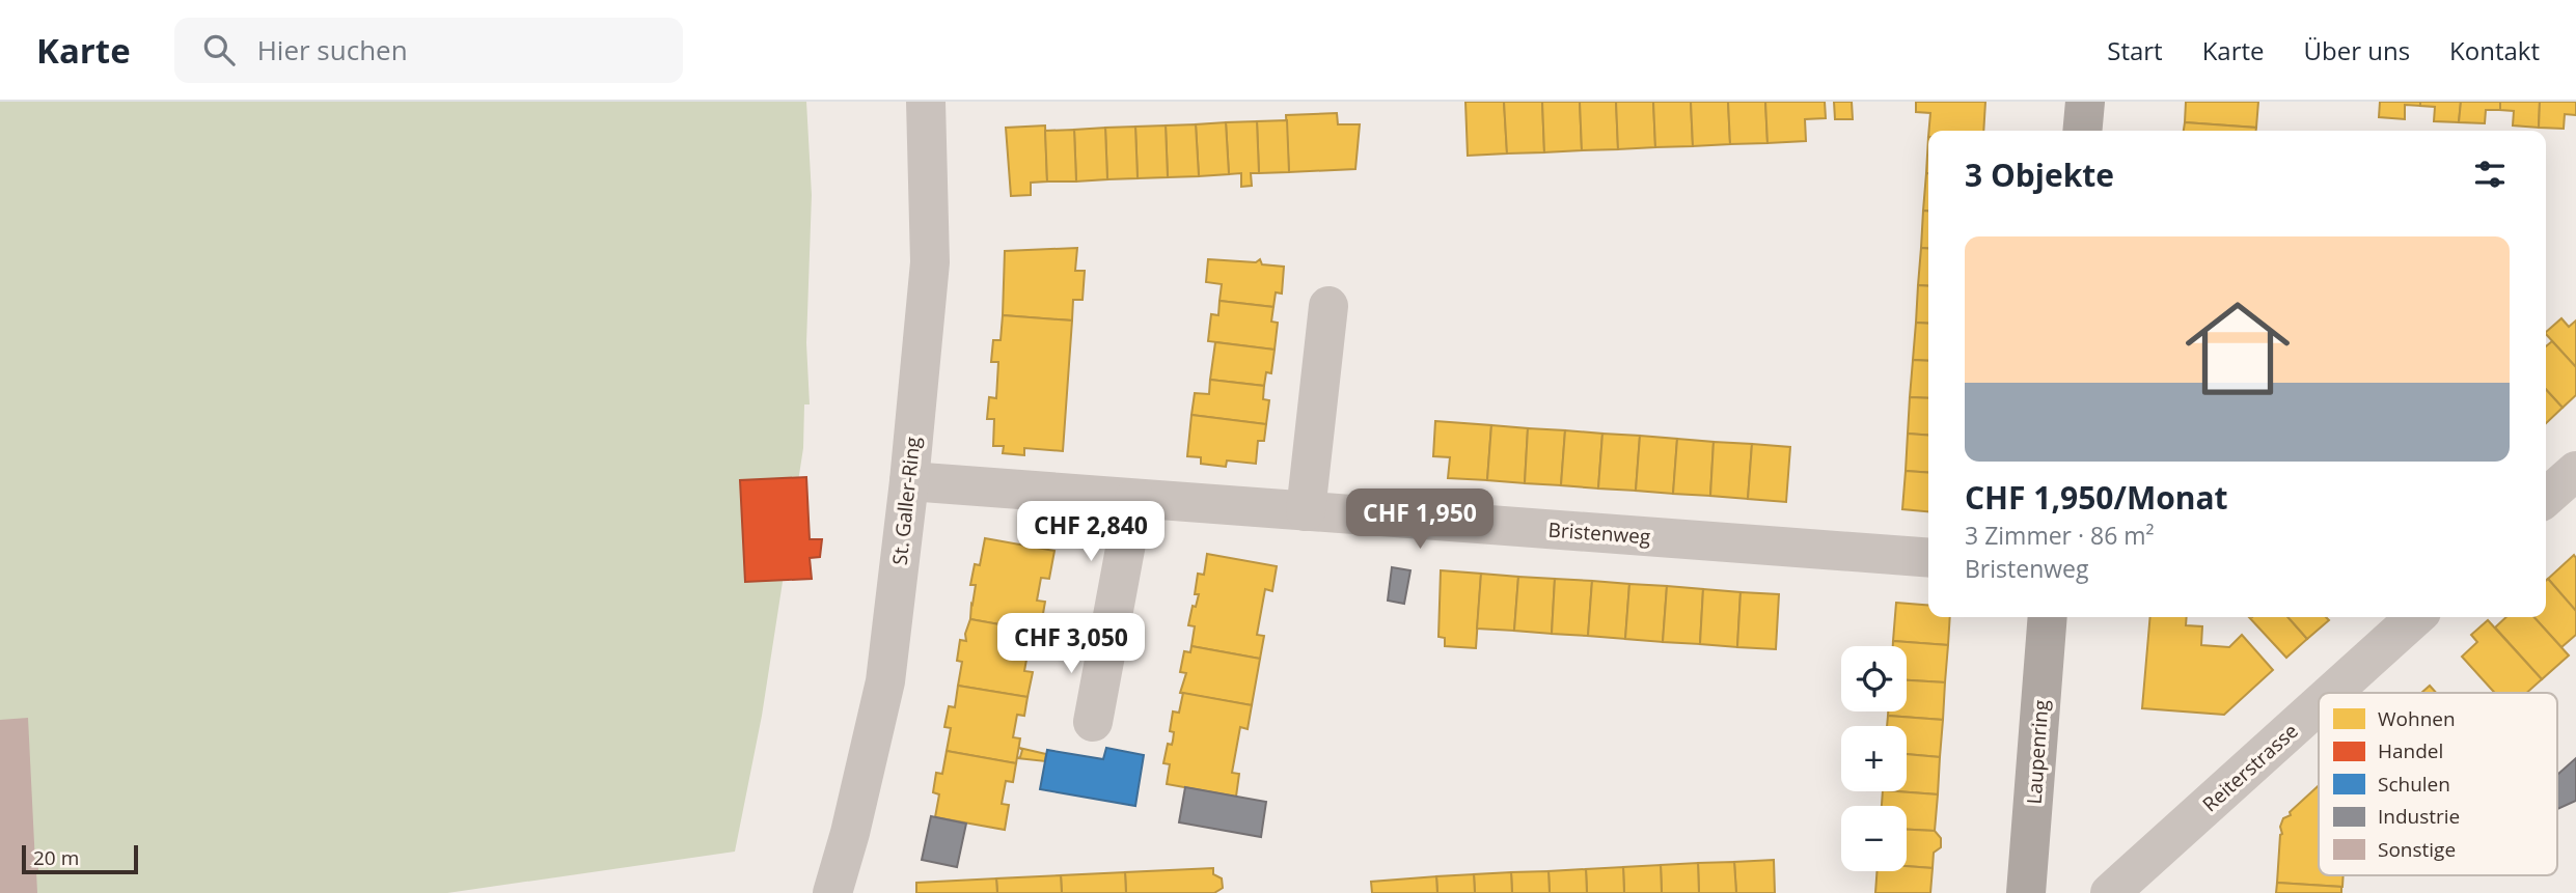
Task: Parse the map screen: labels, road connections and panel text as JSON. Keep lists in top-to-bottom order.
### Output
{
  "streets": {
    "main road": ["Laupenring"],
    "street": ["St. Galler-Ring", "Bristenweg", "Reiterstrasse"]
  },
  "crossings": [
    ["St. Galler-Ring", "Bristenweg"]
  ],
  "legend": [
    "Wohnen",
    "Handel",
    "Schulen",
    "Industrie",
    "Sonstige"
  ],
  "scale_bar": "20 m",
  "page": {
    "header": "Karte",
    "search": "Hier suchen",
    "nav": [
      "Start",
      "Karte",
      "Über uns",
      "Kontakt"
    ],
    "heading": "3 Objekte",
    "list": [
      {
        "name": "CHF 1,950/Monat",
        "note": "3 Zimmer · 86 m² · Bristenweg"
      }
    ],
    "price": ["CHF 1,950", "CHF 2,840", "CHF 3,050"],
    "map_buttons": ["+", "−"],
    "scale": "20 m"
  }
}
